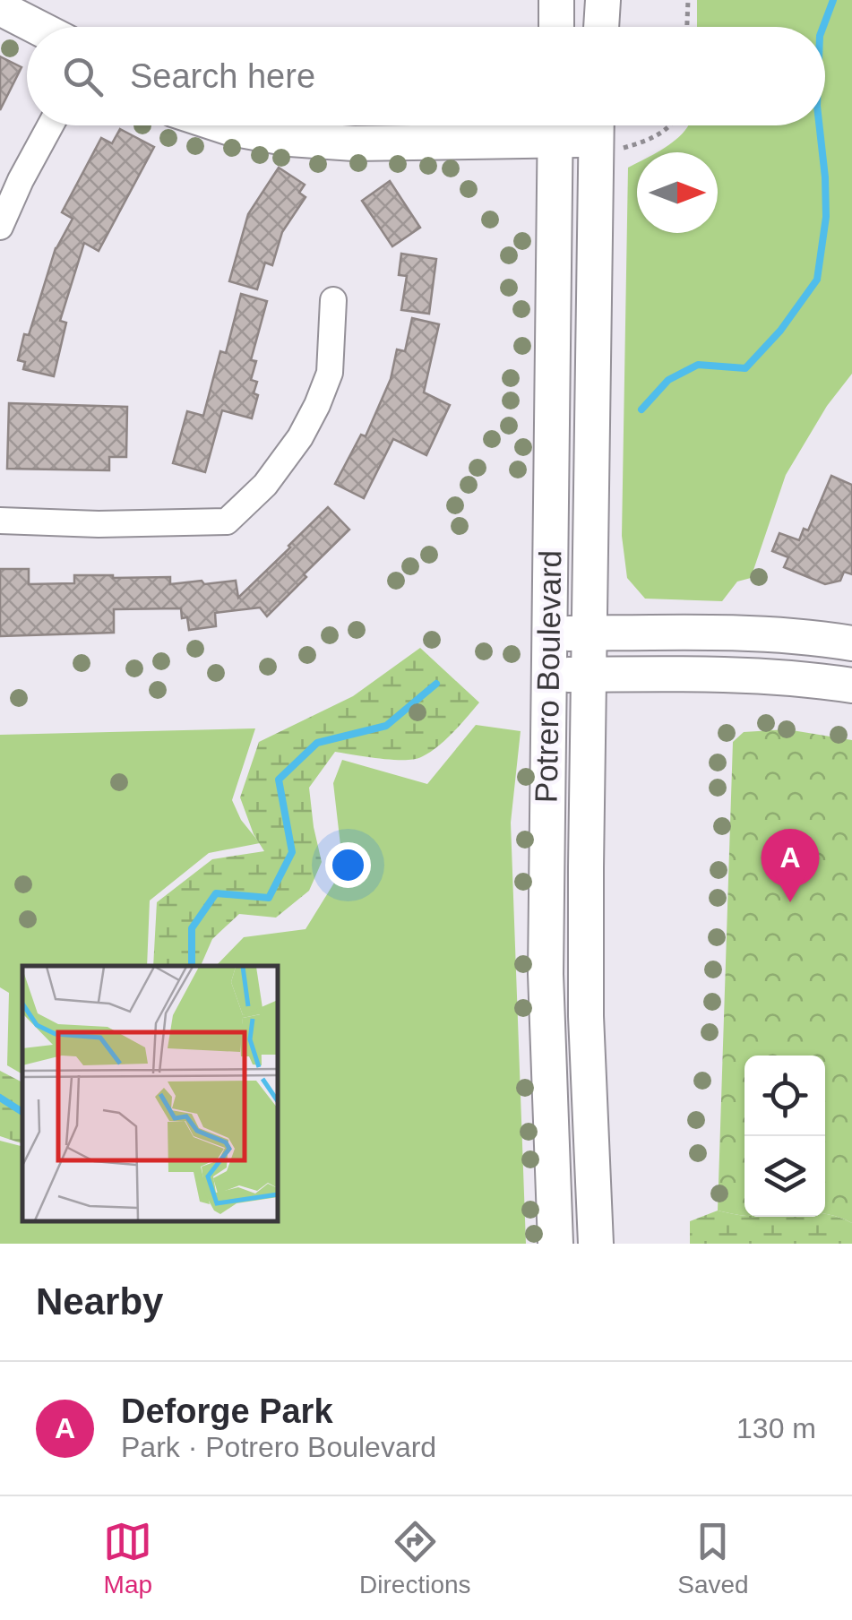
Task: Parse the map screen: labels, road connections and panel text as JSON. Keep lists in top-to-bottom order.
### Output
{
  "streets": {
    "street": ["Potrero Boulevard"]
  },
  "north": "right",
  "page": {
    "search": "Search here",
    "pins": "A",
    "heading": "Nearby",
    "list": [
      {
        "mark": "A",
        "name": "Deforge Park",
        "note": "Park · Potrero Boulevard",
        "value": "130 m"
      }
    ],
    "nav": ["Map", "Directions", "Saved"]
  }
}
